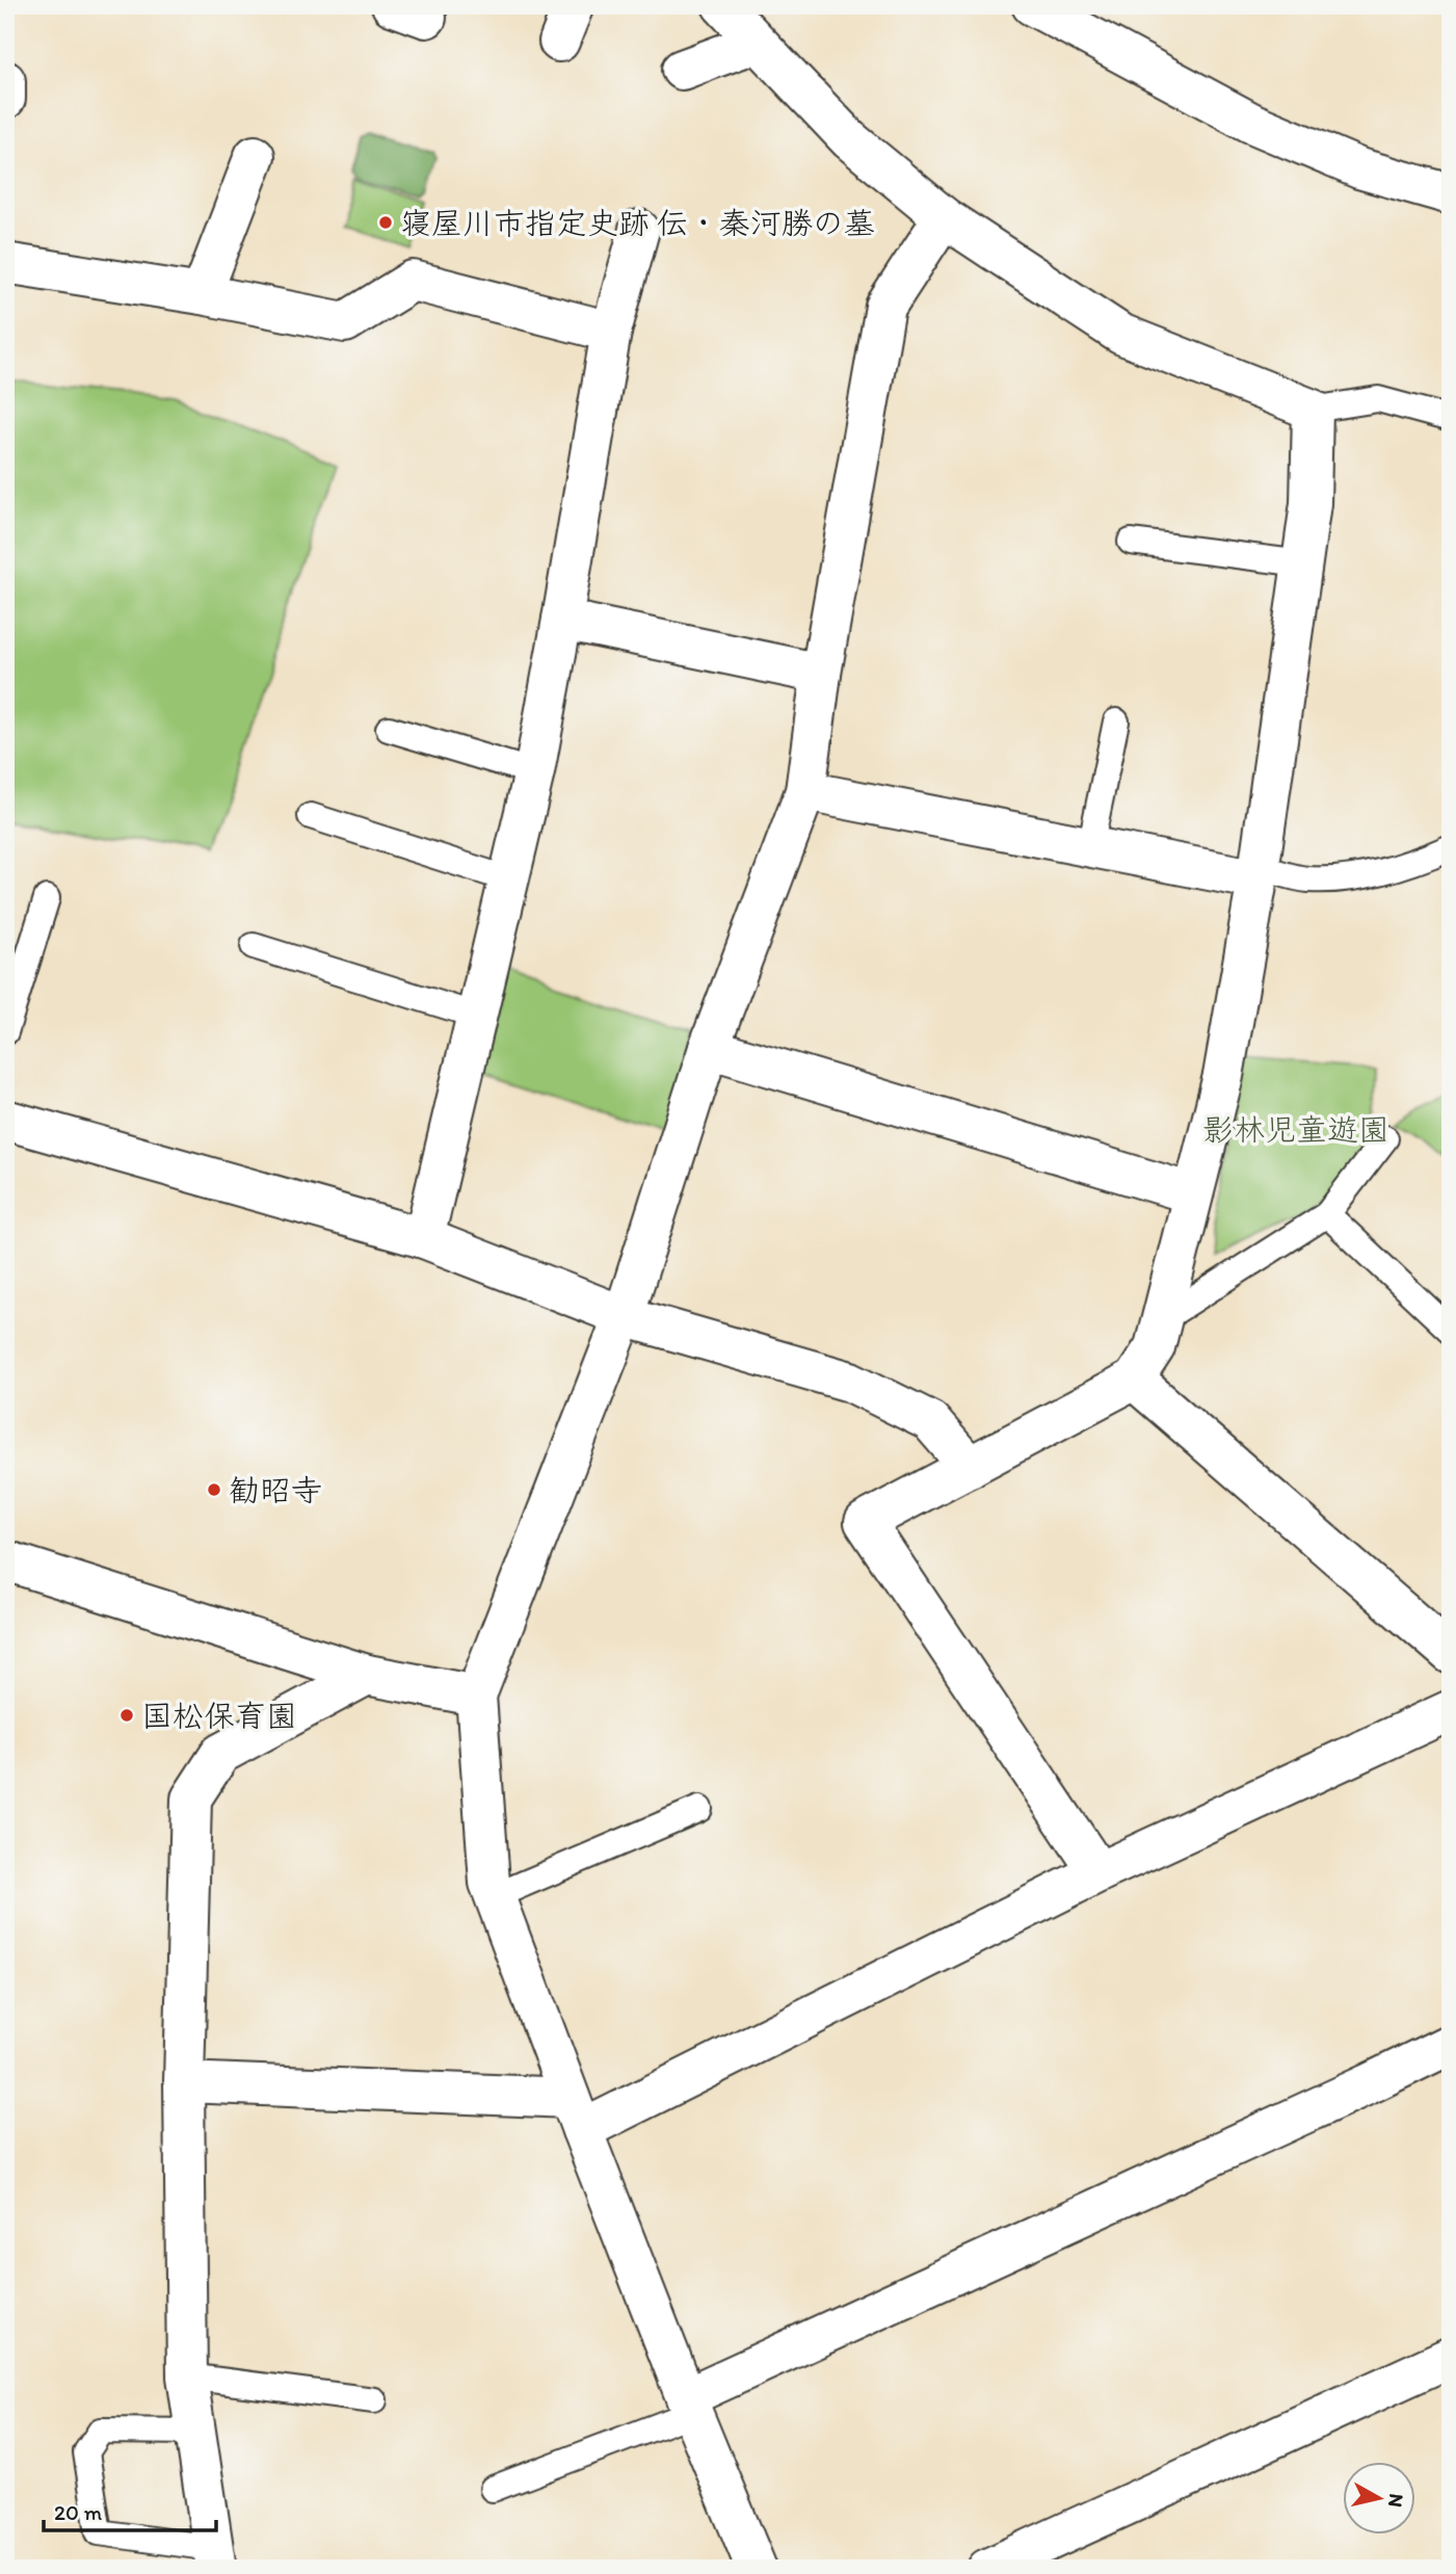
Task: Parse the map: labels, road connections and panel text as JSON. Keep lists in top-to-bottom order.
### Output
{
  "parks": ["影林児童遊園"],
  "places": ["寝屋川市指定史跡 伝・秦河勝の墓", "勧昭寺", "国松保育園"],
  "scale_bar": "20 m",
  "north": "right"
}
